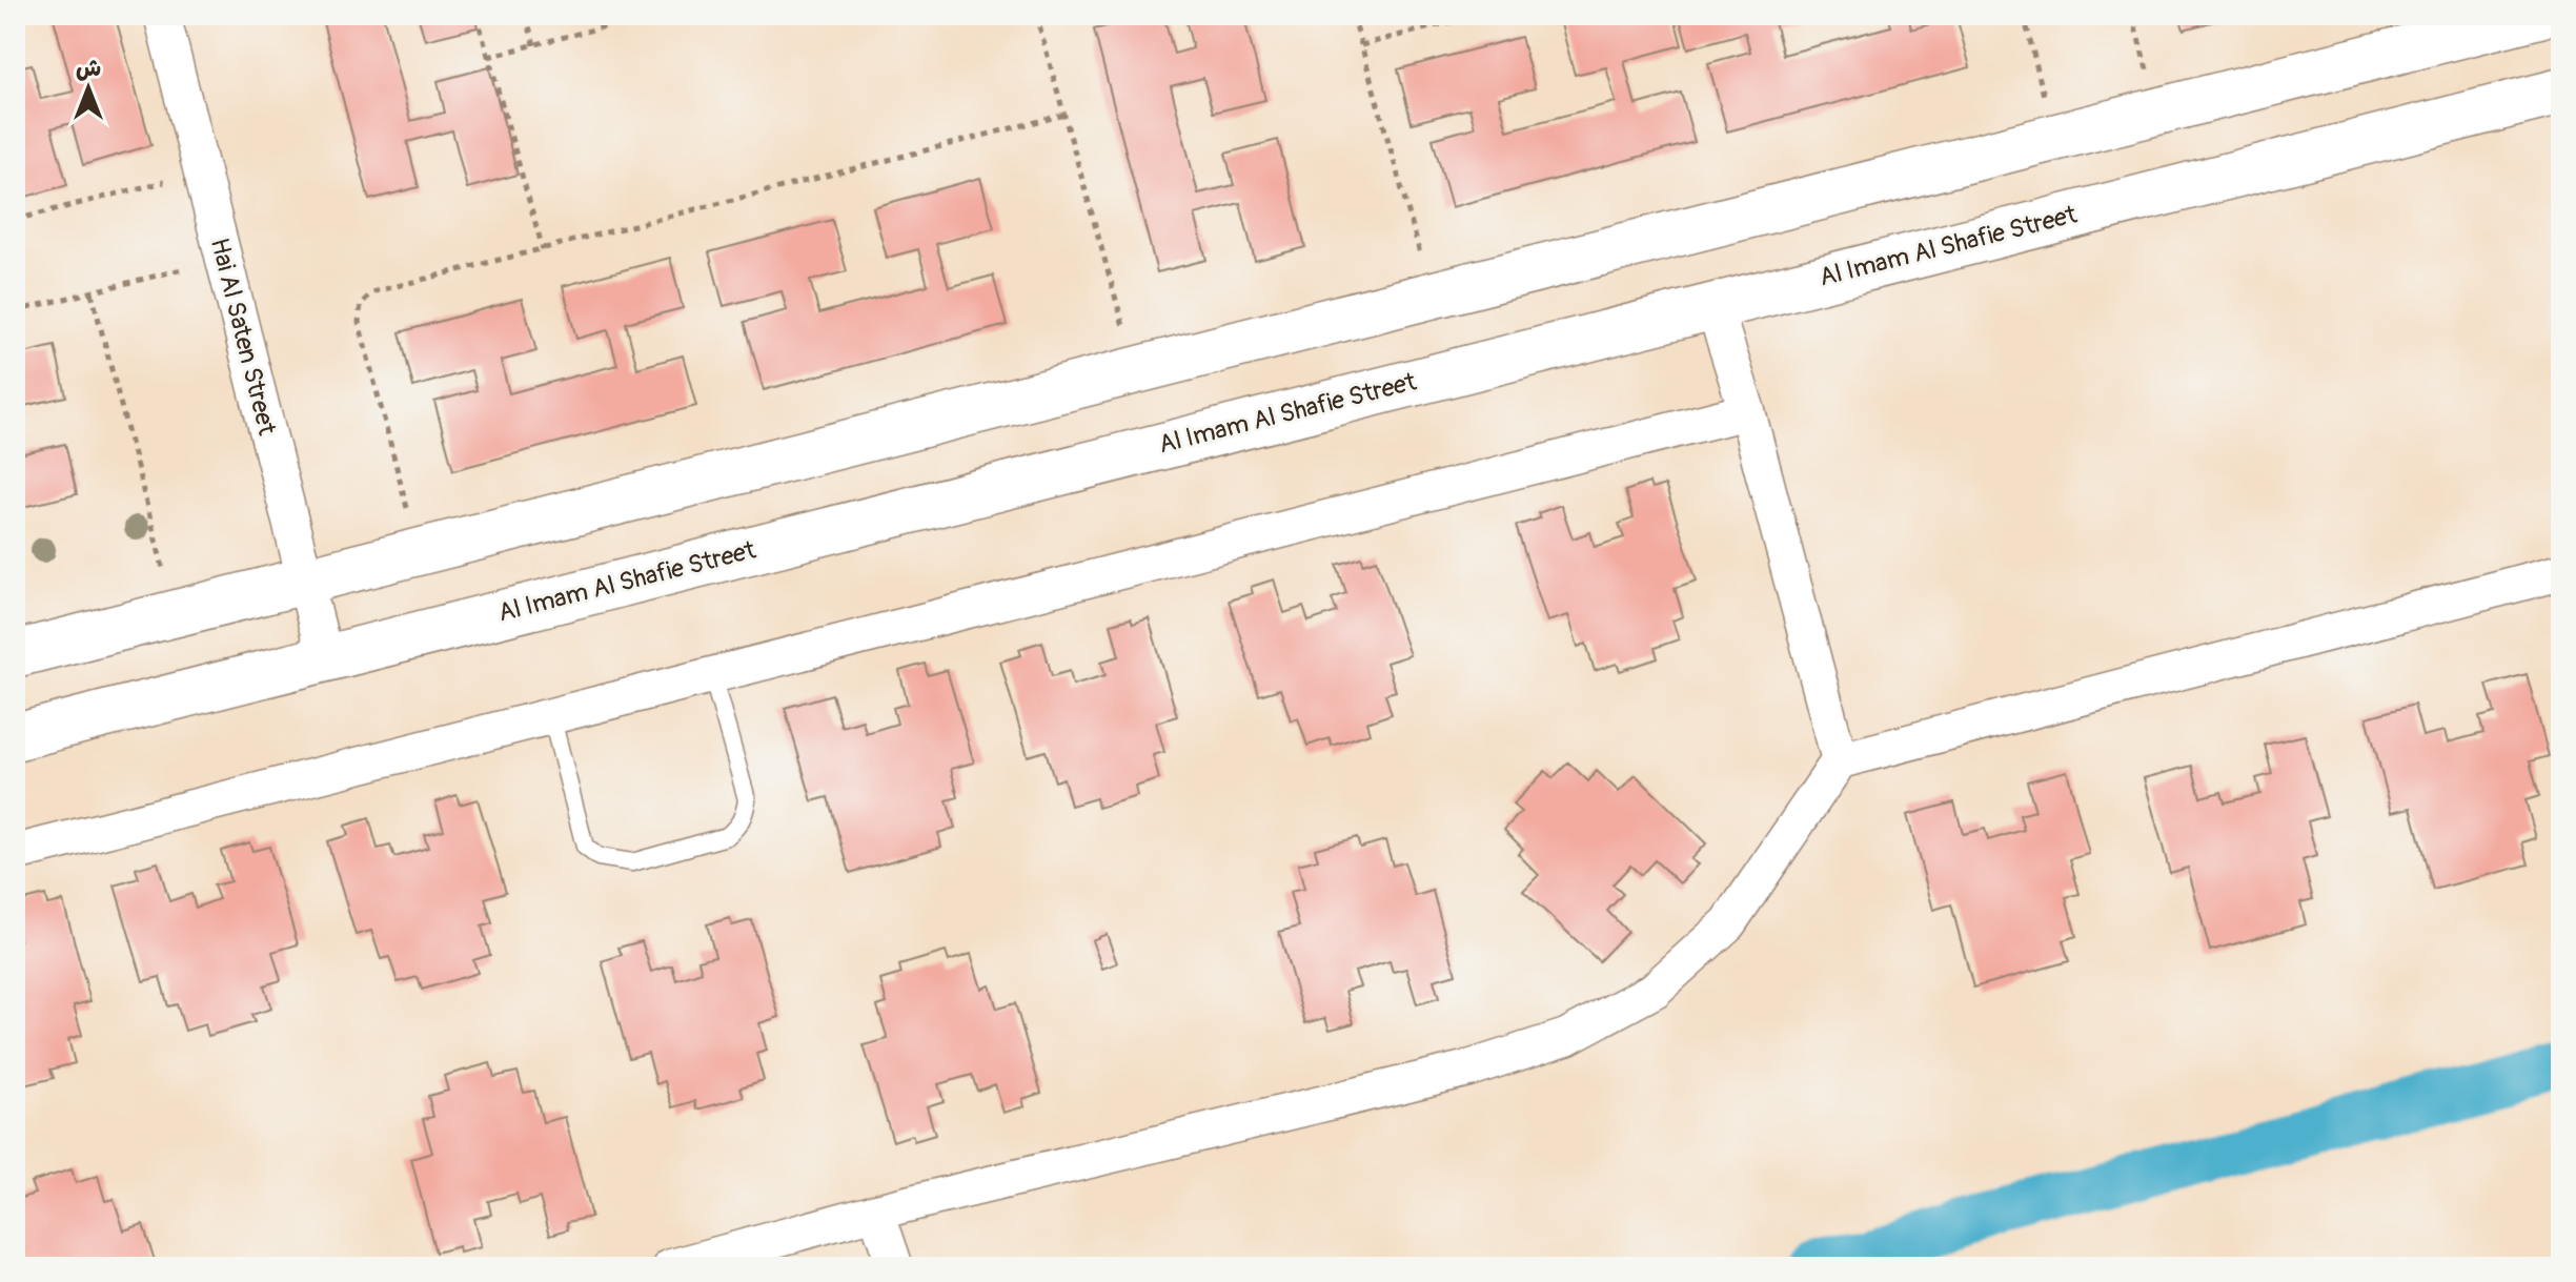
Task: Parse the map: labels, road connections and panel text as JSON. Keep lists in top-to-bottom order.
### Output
{
  "streets": {
    "main road": ["Al Imam Al Shafie Street"],
    "street": ["Hai Al Saten Street"]
  },
  "crossings": [
    ["Al Imam Al Shafie Street", "Hai Al Saten Street"]
  ],
  "north": "top"
}
